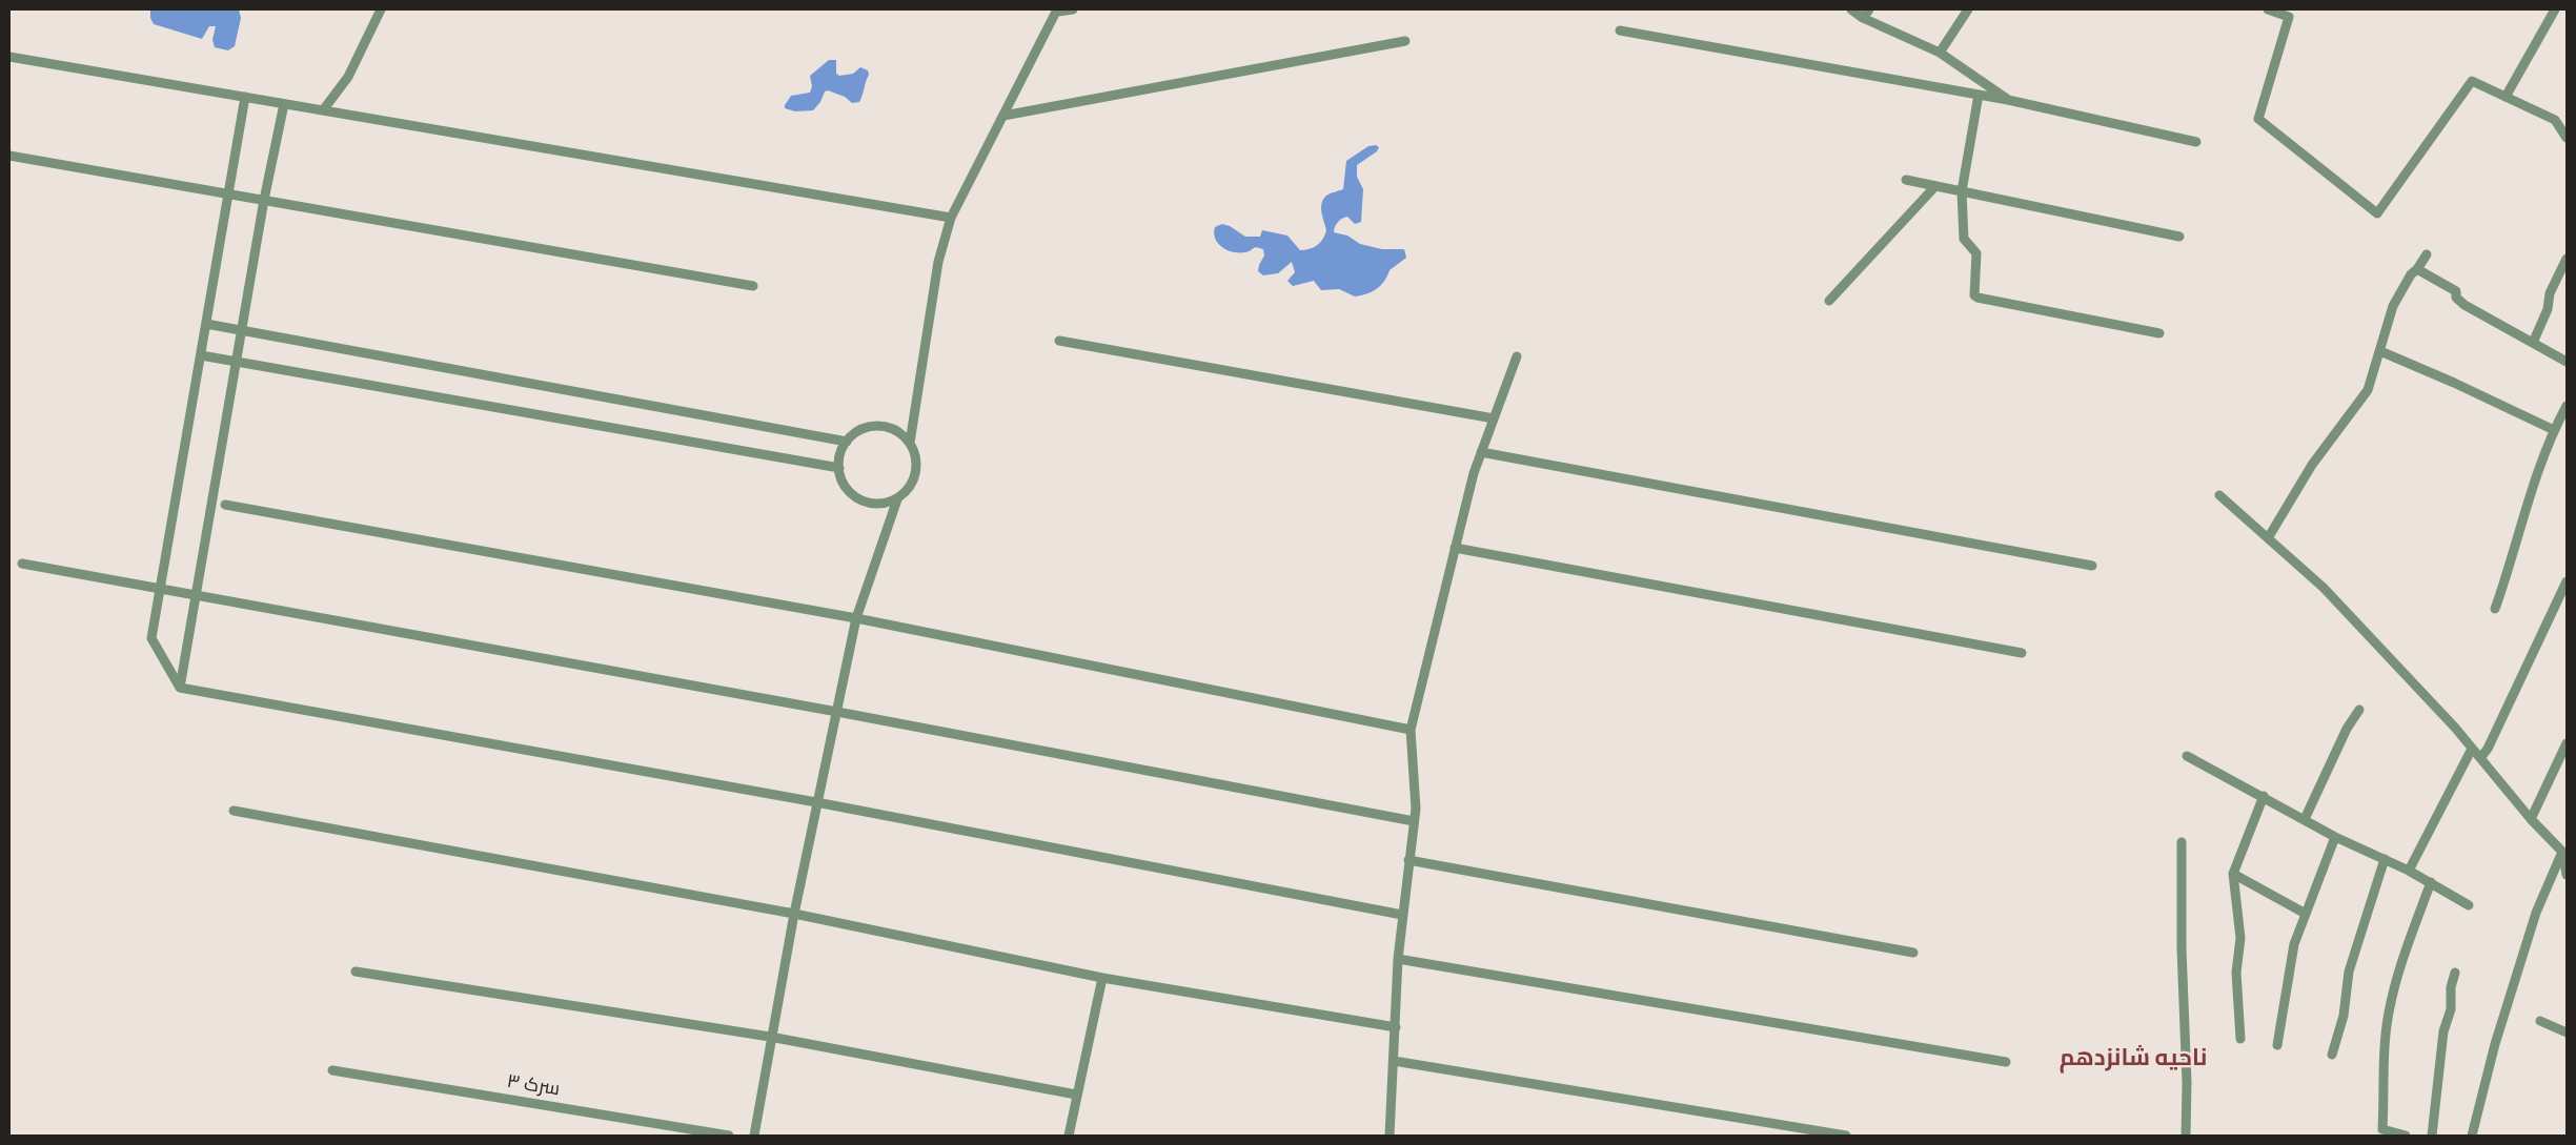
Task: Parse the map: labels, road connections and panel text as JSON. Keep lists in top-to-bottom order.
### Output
{
  "streets": {
    "street": ["سرک ۳"]
  },
  "districts": ["ناحیه شانزدهم"]
}
